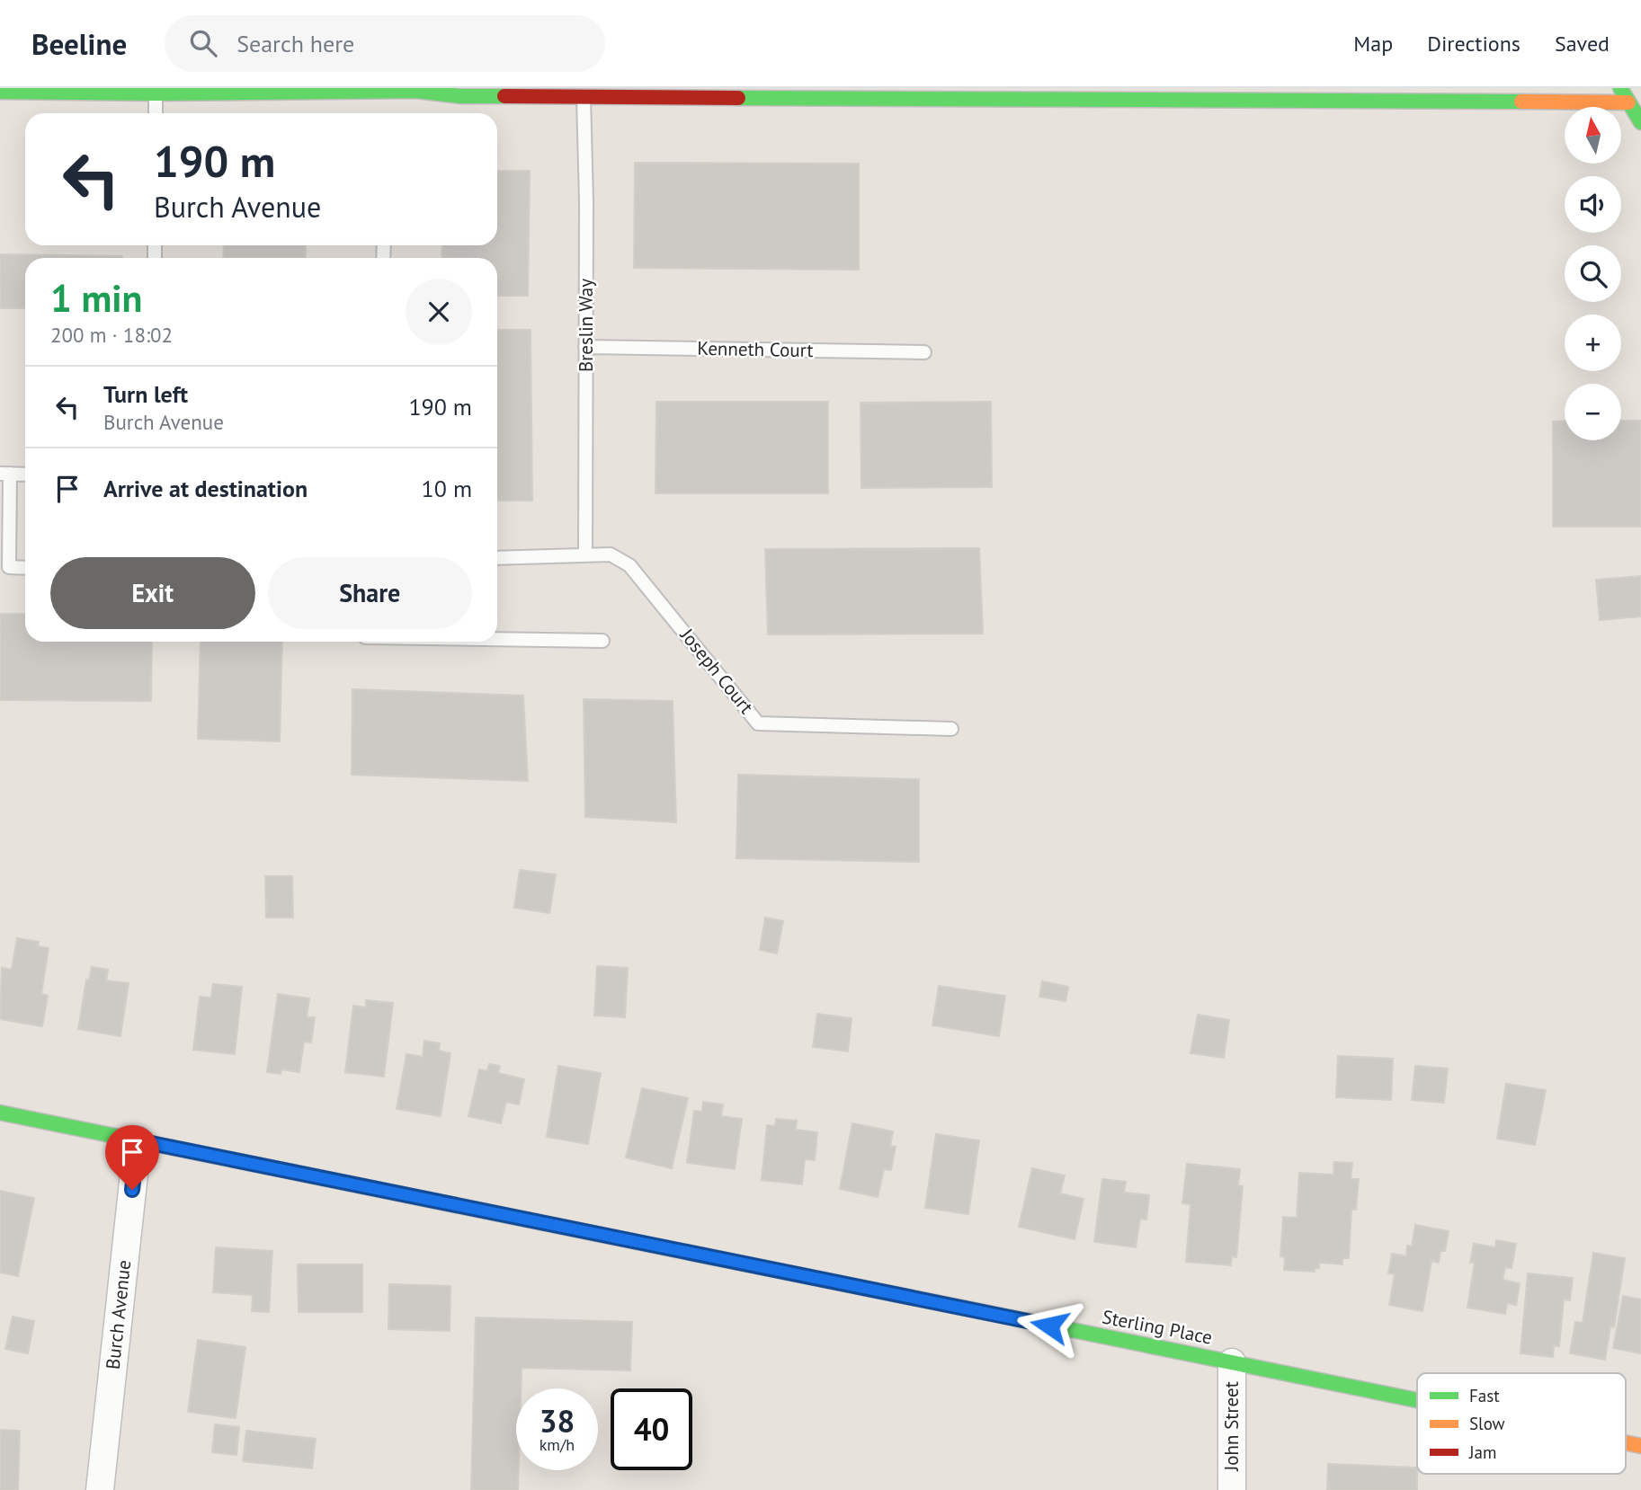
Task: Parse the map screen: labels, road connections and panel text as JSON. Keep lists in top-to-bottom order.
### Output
{
  "streets": {
    "street": ["Burch Avenue", "Sterling Place", "John Street"],
    "lane": ["Breslin Way", "Kenneth Court", "Joseph Court"]
  },
  "crossings": [
    ["Breslin Way", "Kenneth Court"],
    ["Breslin Way", "Joseph Court"],
    ["Burch Avenue", "Sterling Place"],
    ["Sterling Place", "John Street"]
  ],
  "legend": ["Fast", "Slow", "Jam"],
  "north": "top",
  "page": {
    "header": "Beeline",
    "search": "Search here",
    "nav": ["Map", "Directions", "Saved"],
    "map_buttons": ["+", "−"],
    "turn": ["190 m", "Burch Avenue"],
    "heading": ["1 min", "200 m · 18:02"],
    "list": [
      {
        "name": "Turn left",
        "note": "Burch Avenue",
        "value": "190 m"
      },
      {
        "name": "Arrive at destination",
        "value": "10 m"
      }
    ],
    "buttons": ["Exit", "Share"],
    "speed": "38 km/h",
    "limit": "40"
  }
}
